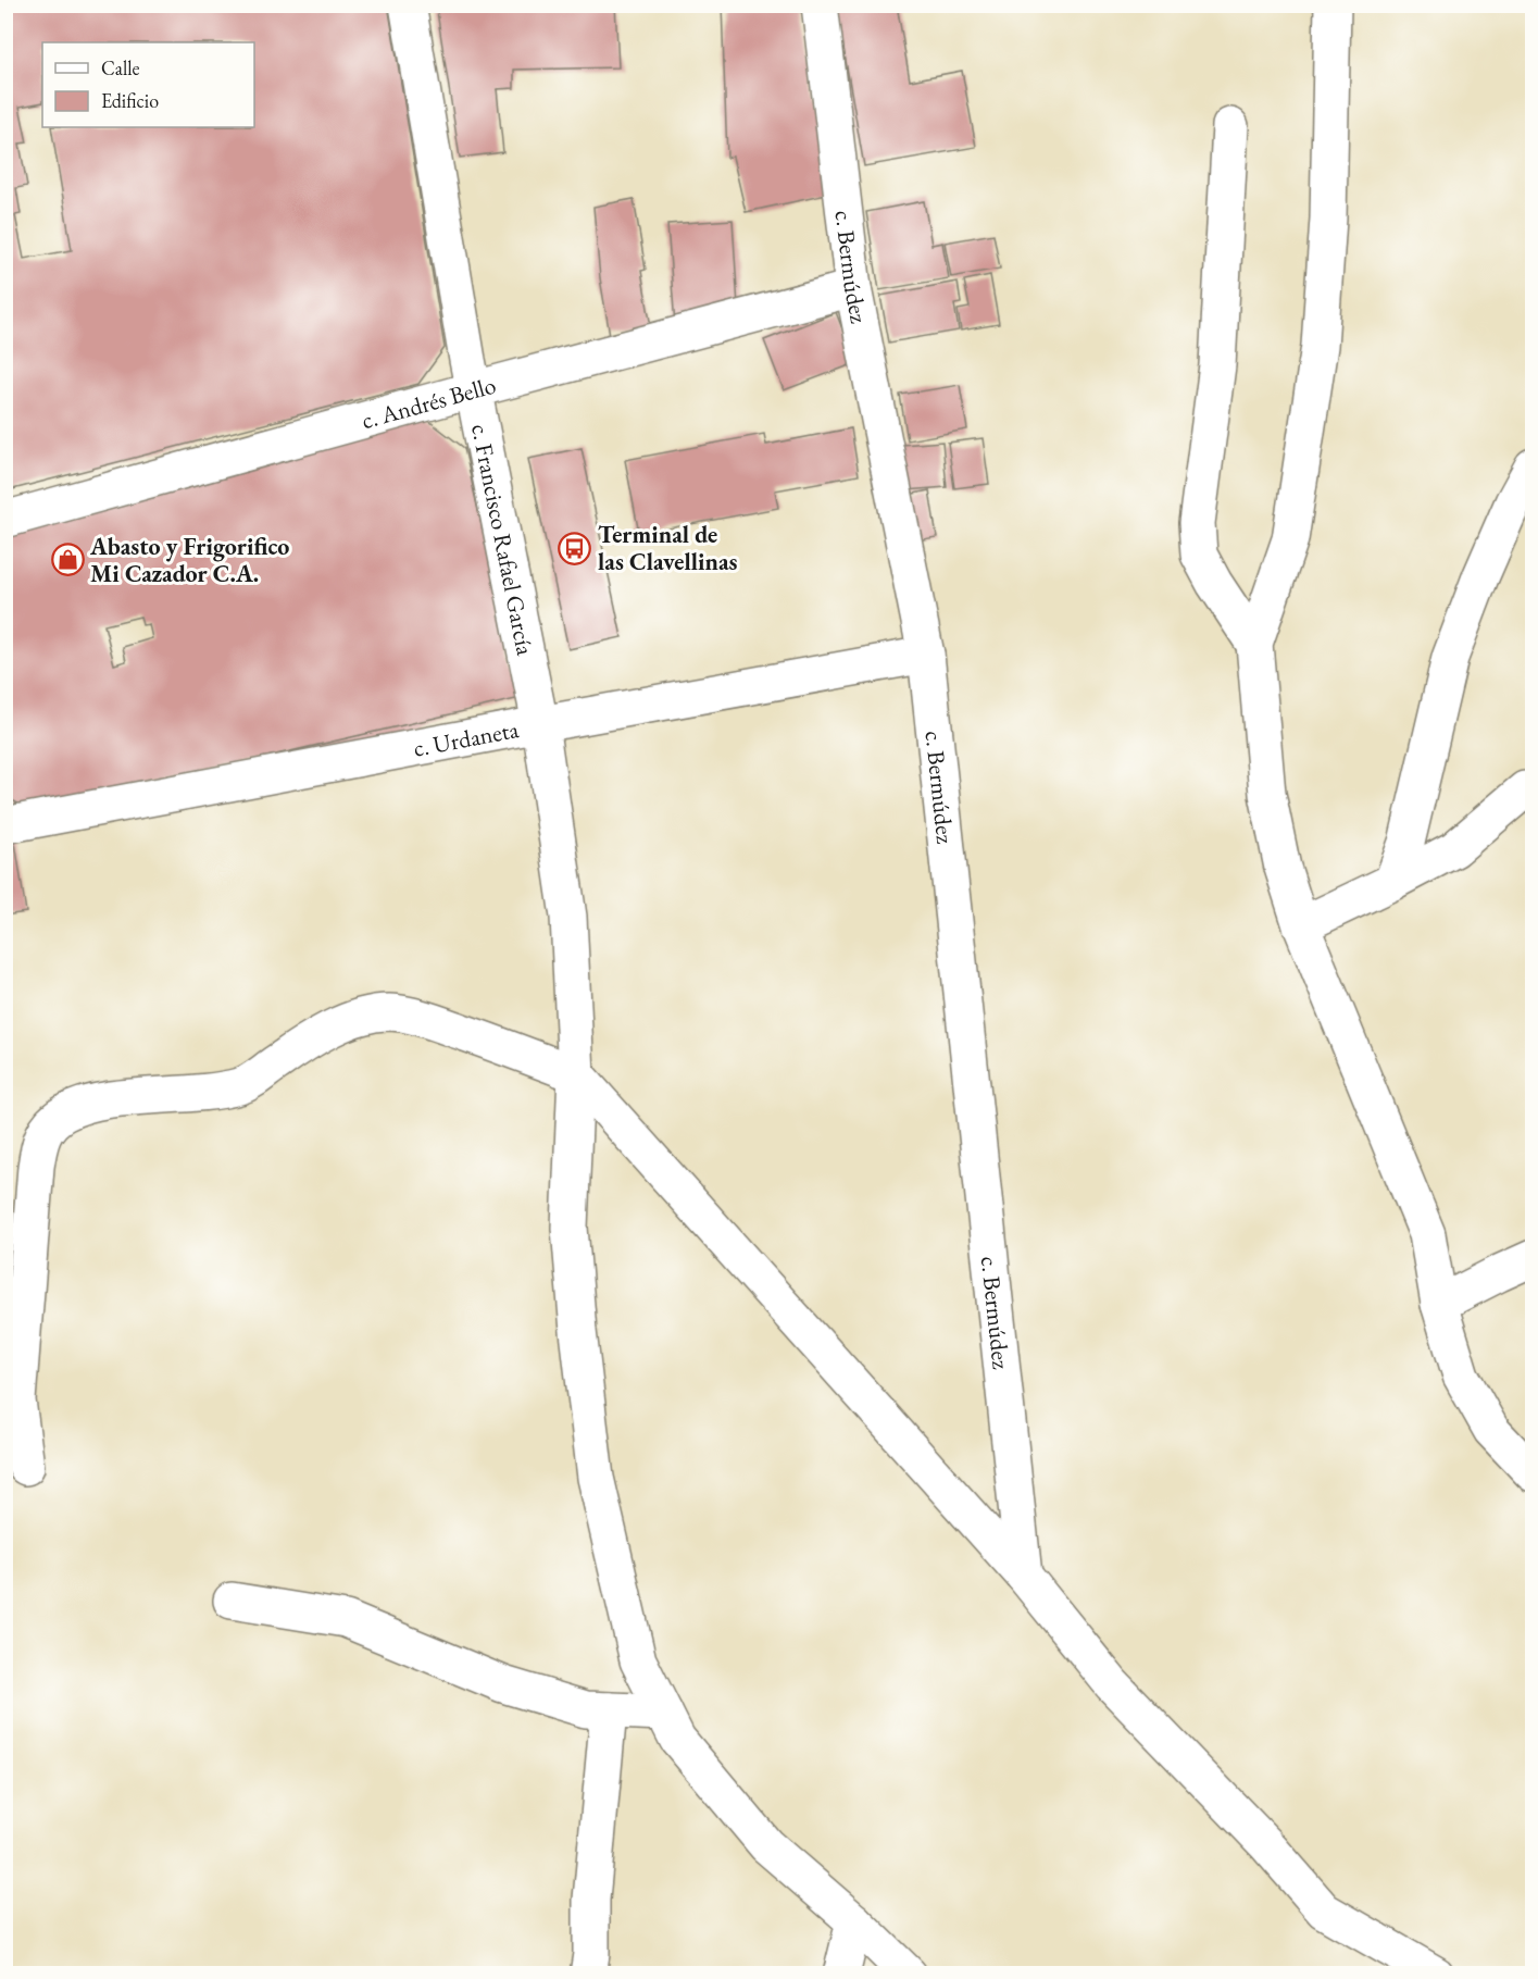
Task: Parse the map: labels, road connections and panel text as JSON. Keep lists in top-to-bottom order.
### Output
{
  "streets": {
    "street": [
      "c. Bermúdez",
      "c. Andrés Bello",
      "c. Francisco Rafael García",
      "c. Urdaneta"
    ]
  },
  "crossings": [
    ["c. Bermúdez", "c. Andrés Bello"],
    ["c. Bermúdez", "c. Urdaneta"],
    ["c. Andrés Bello", "c. Francisco Rafael García"],
    ["c. Francisco Rafael García", "c. Urdaneta"]
  ],
  "places": {
    "bus stop": ["Terminal de las Clavellinas"],
    "shop": ["Abasto y Frigorifico Mi Cazador C.A."]
  },
  "legend": ["Calle", "Edificio"]
}
